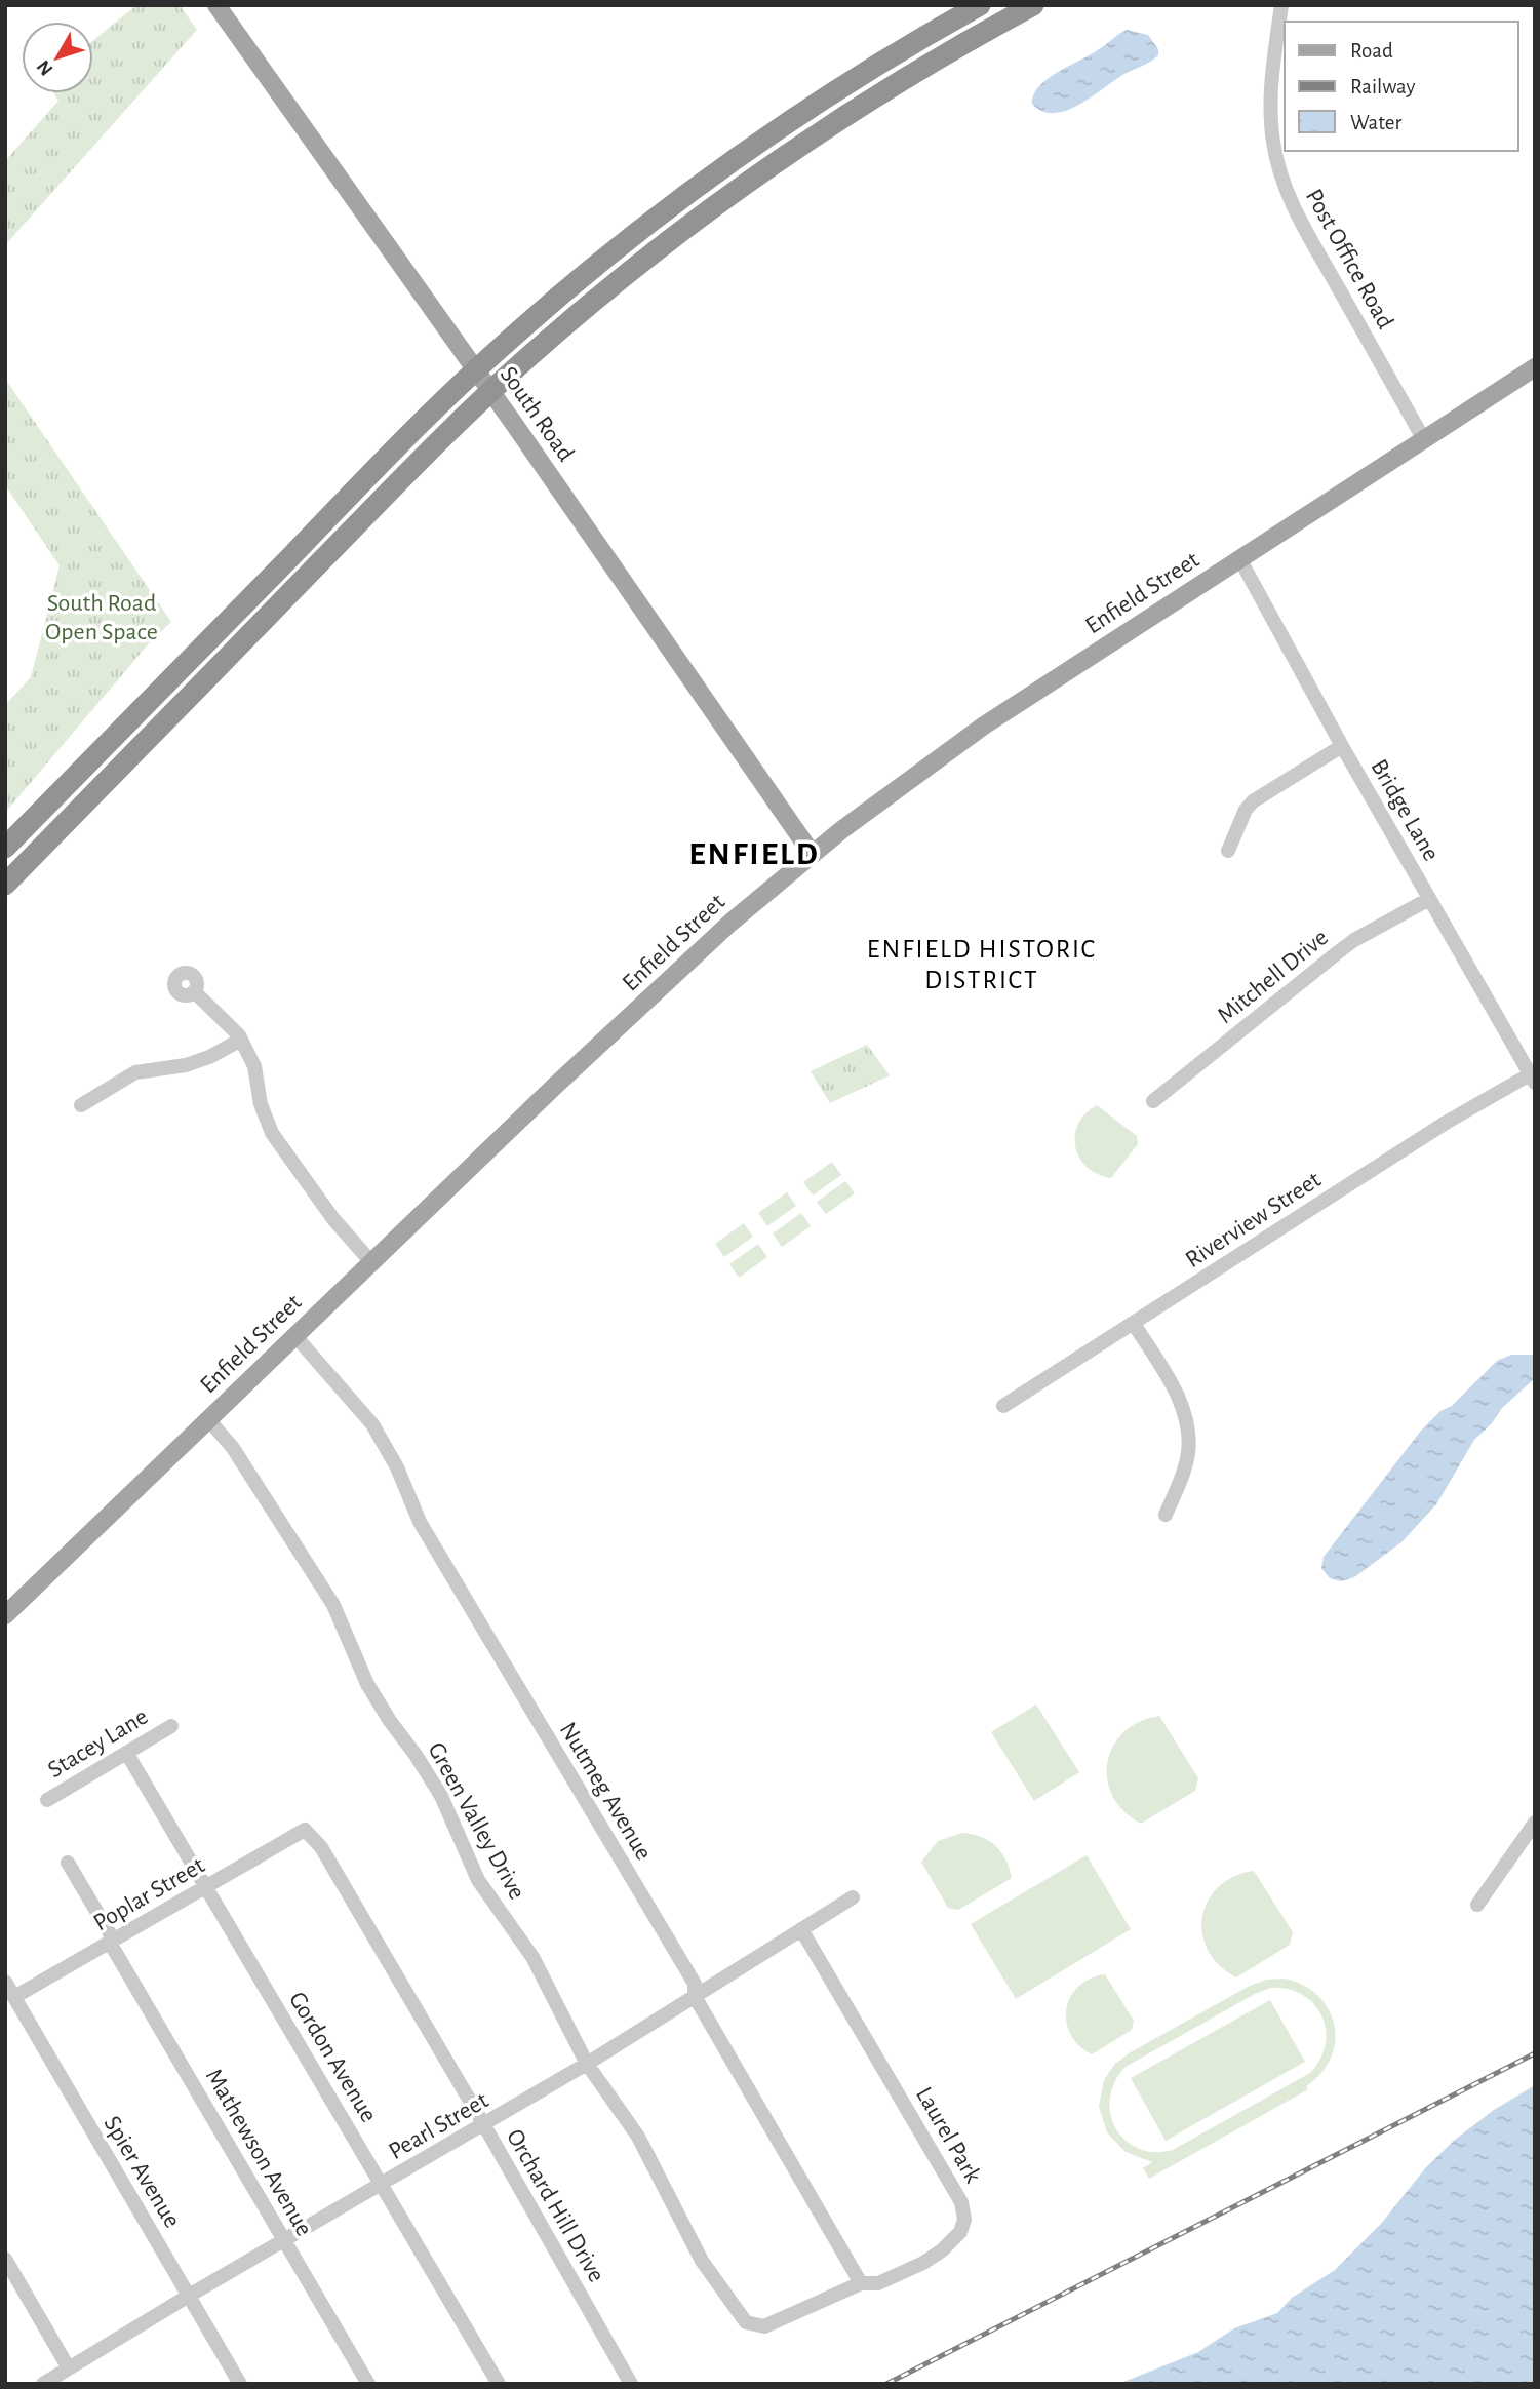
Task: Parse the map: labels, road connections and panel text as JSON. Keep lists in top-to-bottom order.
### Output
{
  "streets": {
    "main road": ["South Road", "Enfield Street"],
    "street": [
      "Post Office Road",
      "Bridge Lane",
      "Mitchell Drive",
      "Riverview Street",
      "Stacey Lane",
      "Nutmeg Avenue",
      "Green Valley Drive",
      "Poplar Street",
      "Gordon Avenue",
      "Pearl Street",
      "Laurel Park",
      "Mathewson Avenue",
      "Spier Avenue",
      "Orchard Hill Drive"
    ]
  },
  "crossings": [
    ["Post Office Road", "Enfield Street"],
    ["South Road", "Enfield Street"],
    ["Enfield Street", "Bridge Lane"],
    ["Enfield Street", "Nutmeg Avenue"],
    ["Enfield Street", "Green Valley Drive"],
    ["Bridge Lane", "Mitchell Drive"],
    ["Bridge Lane", "Riverview Street"],
    ["Stacey Lane", "Gordon Avenue"],
    ["Nutmeg Avenue", "Pearl Street"],
    ["Nutmeg Avenue", "Laurel Park"],
    ["Green Valley Drive", "Pearl Street"],
    ["Green Valley Drive", "Laurel Park"],
    ["Poplar Street", "Gordon Avenue"],
    ["Poplar Street", "Mathewson Avenue"],
    ["Poplar Street", "Spier Avenue"],
    ["Poplar Street", "Orchard Hill Drive"],
    ["Gordon Avenue", "Pearl Street"],
    ["Pearl Street", "Laurel Park"],
    ["Pearl Street", "Mathewson Avenue"],
    ["Pearl Street", "Spier Avenue"],
    ["Pearl Street", "Orchard Hill Drive"]
  ],
  "districts": ["ENFIELD", "ENFIELD HISTORIC DISTRICT"],
  "parks": ["South Road Open Space"],
  "legend": ["Road", "Railway", "Water"],
  "north": "bottom left"
}
